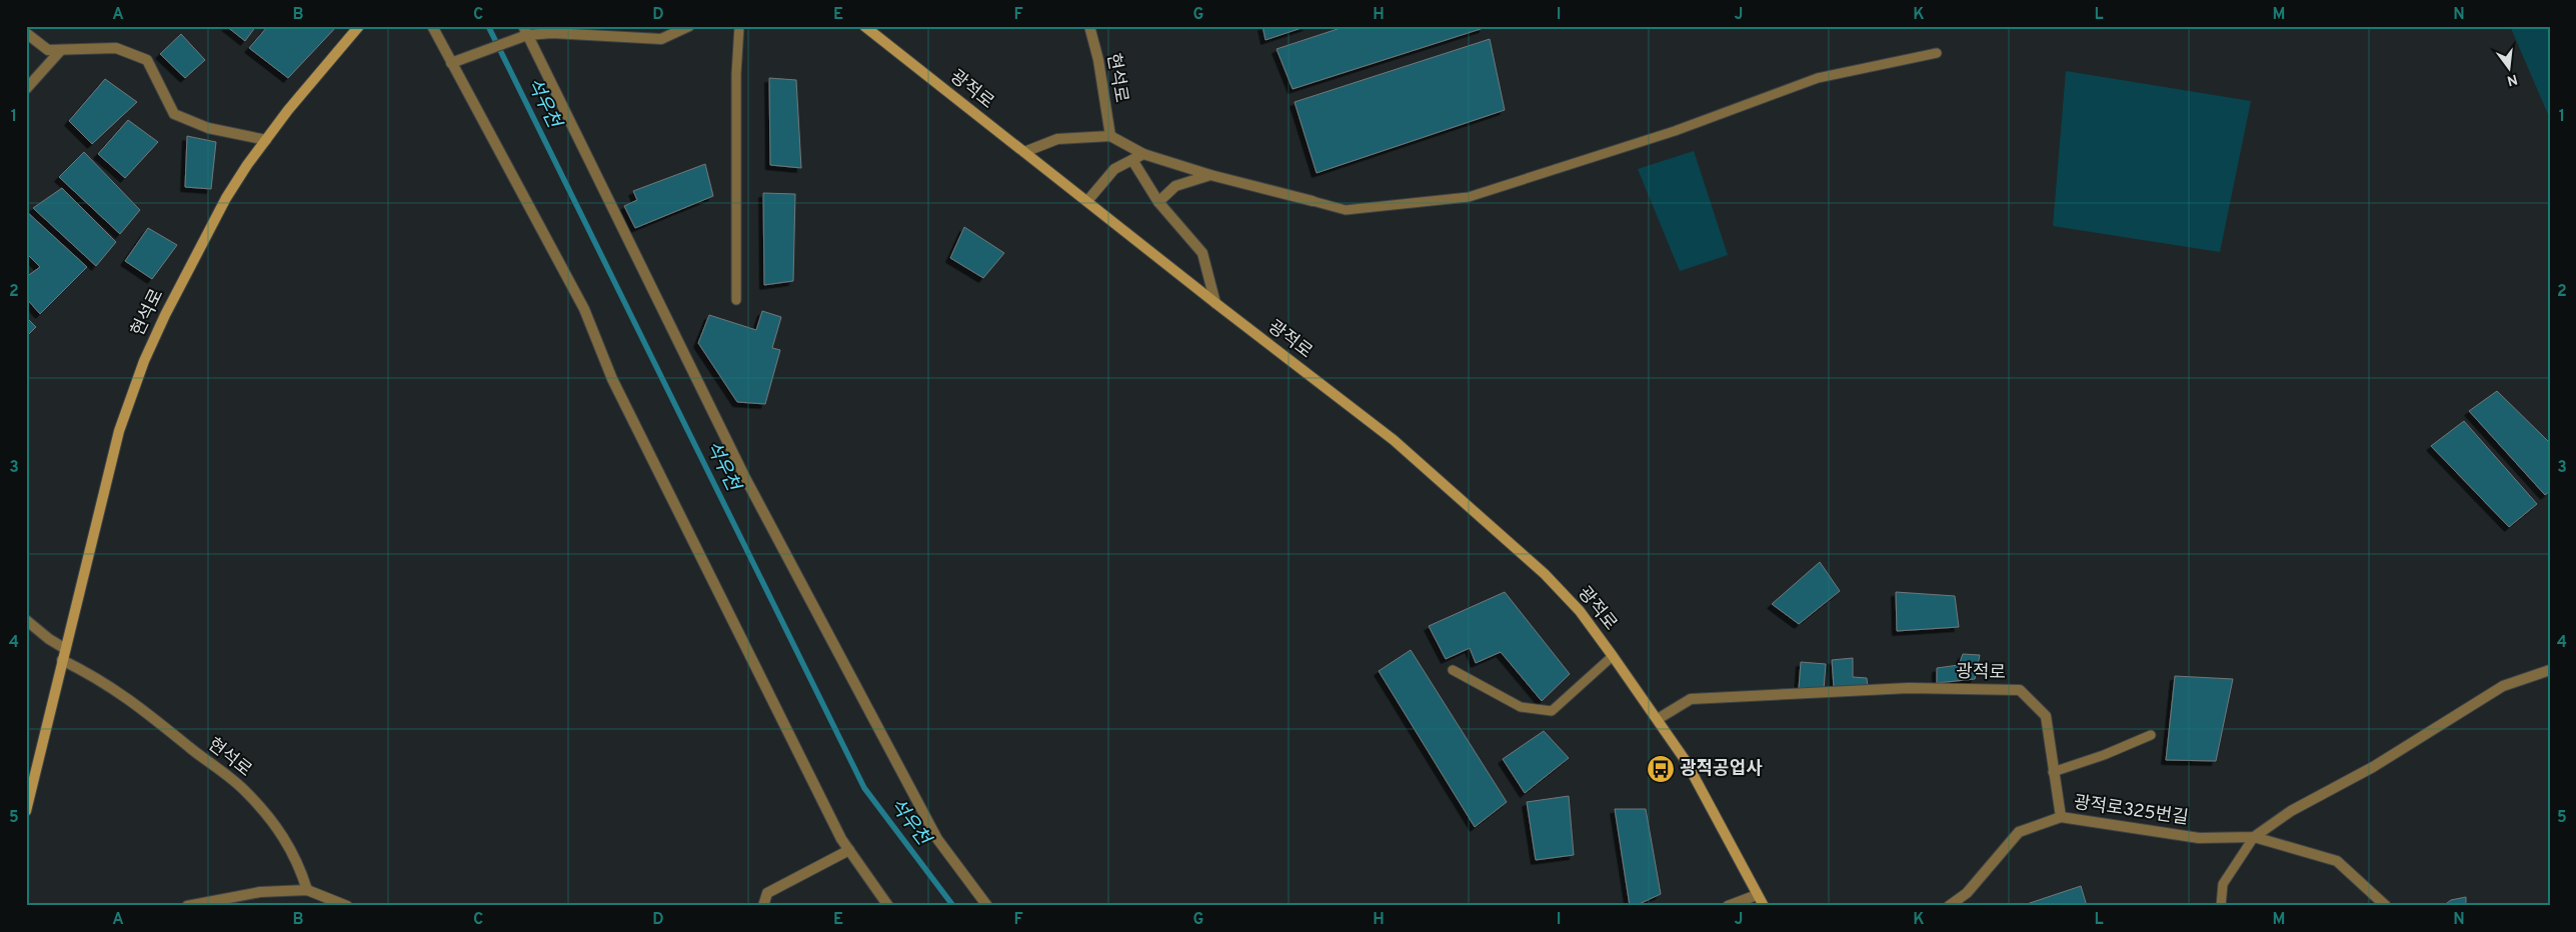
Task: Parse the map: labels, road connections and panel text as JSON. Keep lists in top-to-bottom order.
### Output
{
  "streets": {
    "main road": ["현석로", "광적로"],
    "street": ["광적로325번길"]
  },
  "crossings": [
    ["광적로", "광적로325번길"]
  ],
  "water": ["석우천"],
  "places": {
    "bus stop": ["광적공업사"]
  },
  "north": "bottom",
  "grid": {
    "columns": [
      "A",
      "B",
      "C",
      "D",
      "E",
      "F",
      "G",
      "H",
      "I",
      "J",
      "K",
      "L",
      "M",
      "N"
    ],
    "rows": [
      "1",
      "2",
      "3",
      "4",
      "5"
    ]
  }
}
